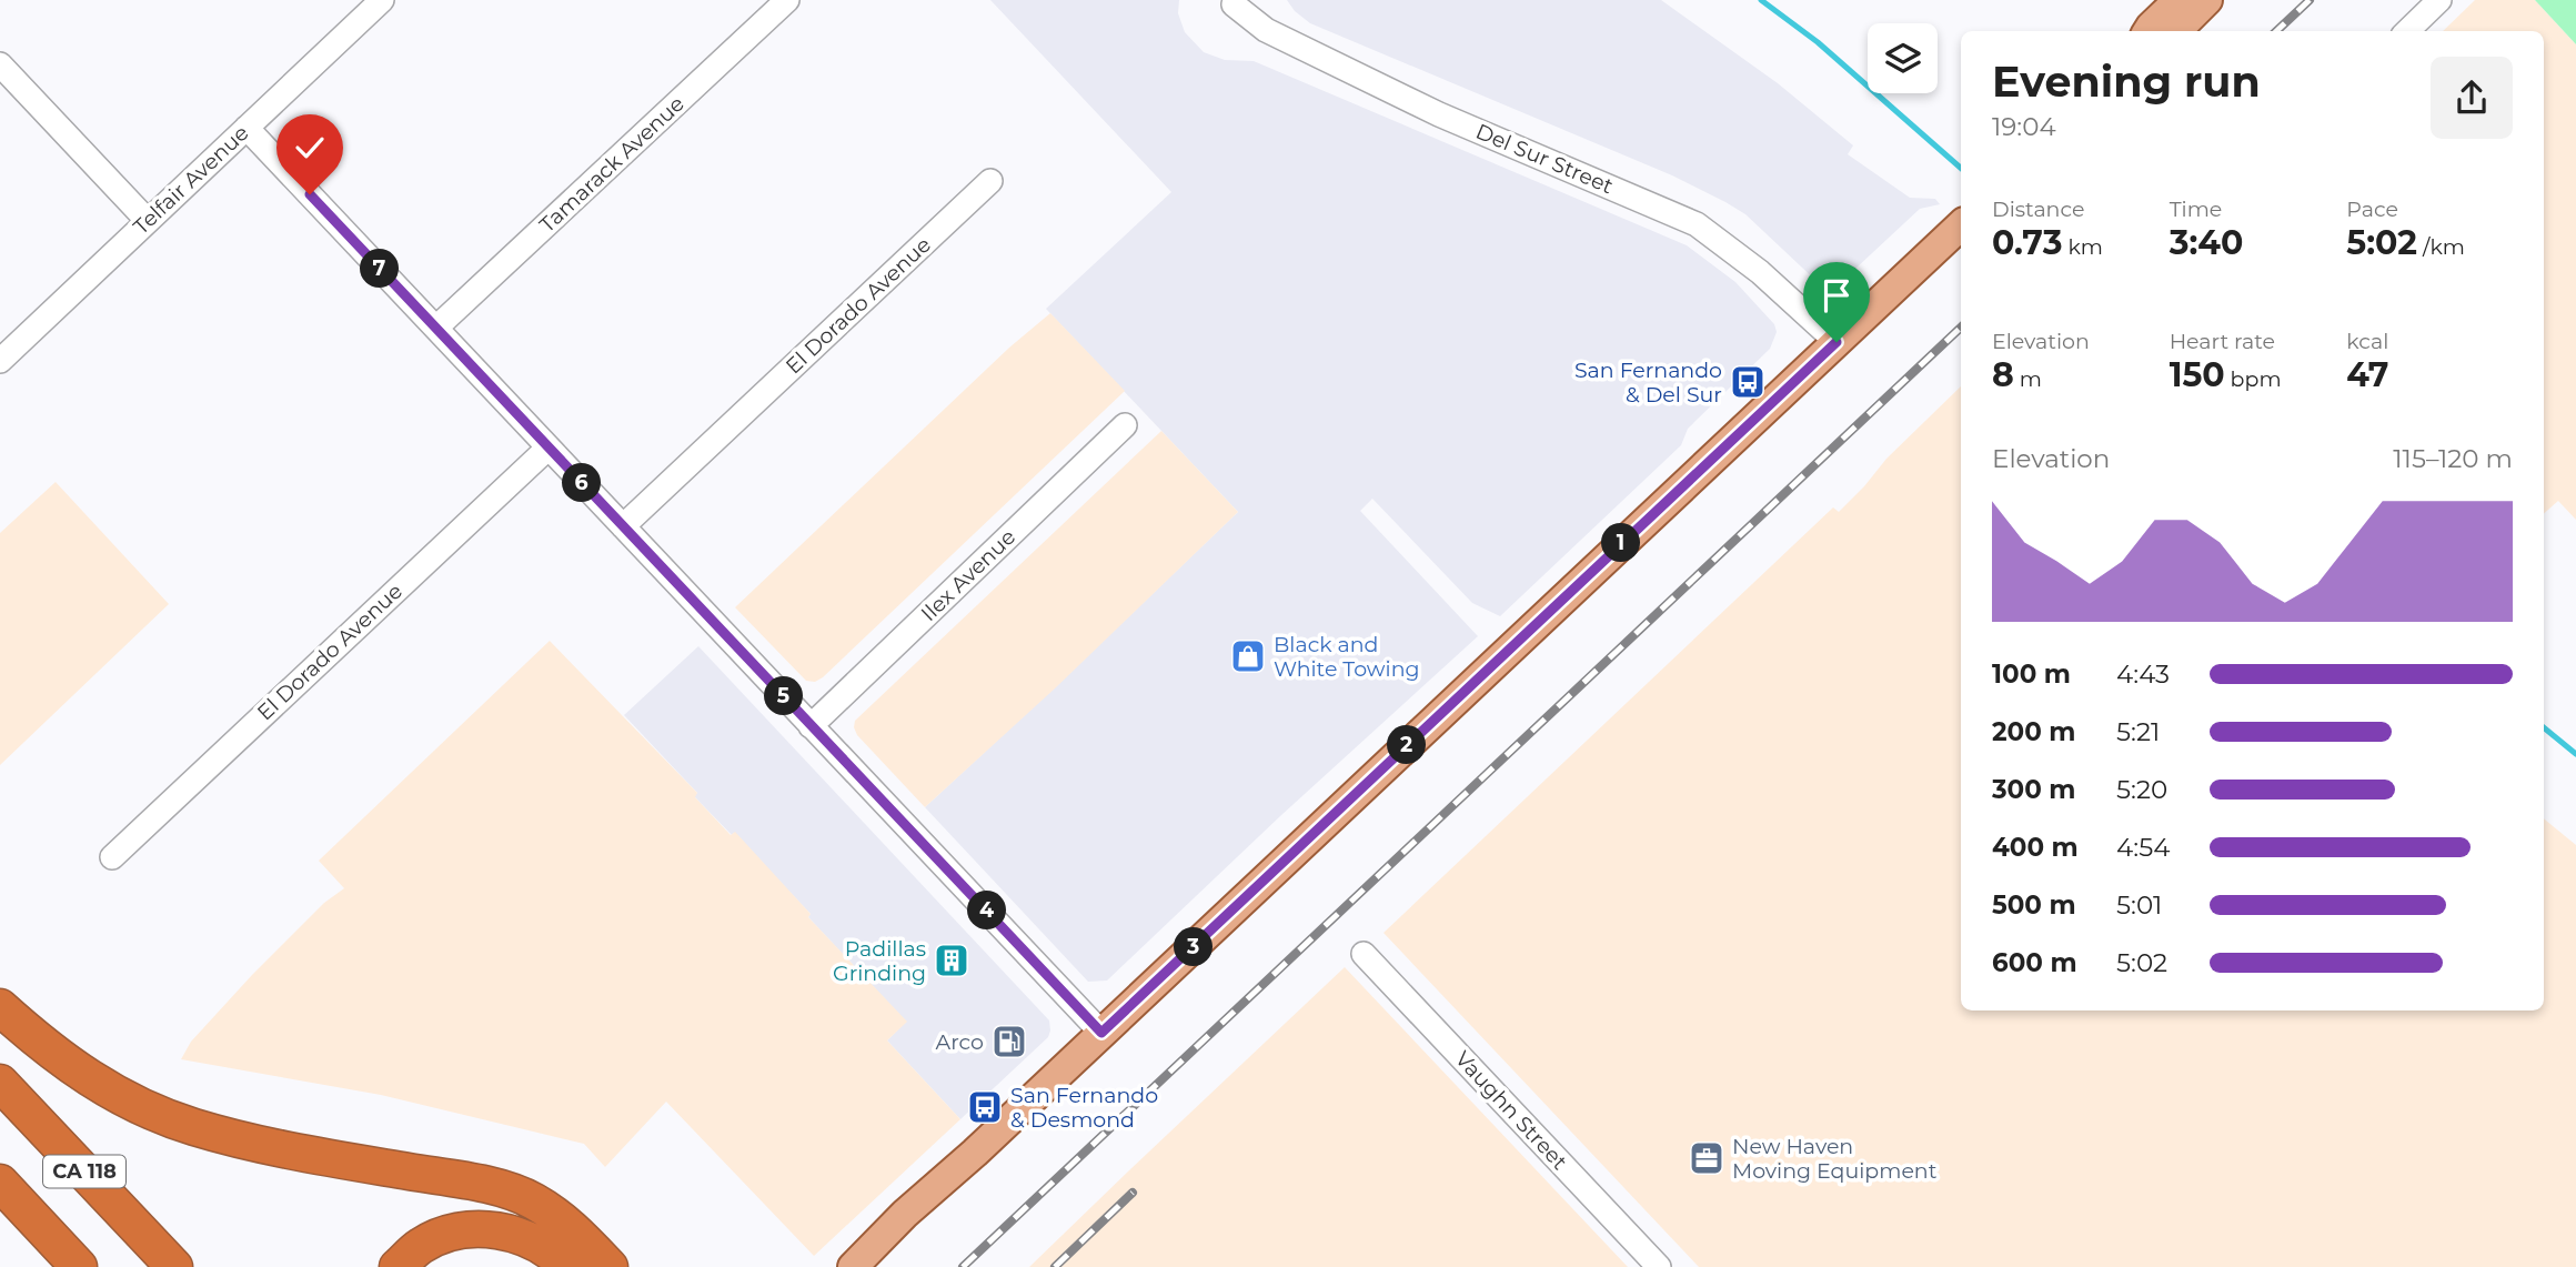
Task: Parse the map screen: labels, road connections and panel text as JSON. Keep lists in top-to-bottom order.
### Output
{
  "streets": {
    "highway": ["CA 118"],
    "street": [
      "Del Sur Street",
      "Tamarack Avenue",
      "Telfair Avenue",
      "El Dorado Avenue",
      "Ilex Avenue",
      "Vaughn Street"
    ]
  },
  "places": {
    "bus stop": ["San Fernando & Del Sur", "San Fernando & Desmond"],
    "shop": ["Black and White Towing"],
    "building": ["Padillas Grinding"],
    "fuel station": ["Arco"],
    "office": ["New Haven Moving Equipment"]
  },
  "page": {
    "heading": ["Evening run", "19:04"],
    "stats": [
      ["Distance", "0.73 km"],
      ["Time", "3:40"],
      ["Pace", "5:02 /km"],
      ["Elevation", "8 m"],
      ["Heart rate", "150 bpm"],
      ["kcal", "47"]
    ],
    "pins": [
      "7",
      "6",
      "1",
      "5",
      "2",
      "4",
      "3"
    ],
    "chart": ["Elevation", "115–120 m"],
    "list": [
      {
        "name": "100 m",
        "note": "4:43"
      },
      {
        "name": "200 m",
        "note": "5:21"
      },
      {
        "name": "300 m",
        "note": "5:20"
      },
      {
        "name": "400 m",
        "note": "4:54"
      },
      {
        "name": "500 m",
        "note": "5:01"
      },
      {
        "name": "600 m",
        "note": "5:02"
      }
    ]
  }
}
